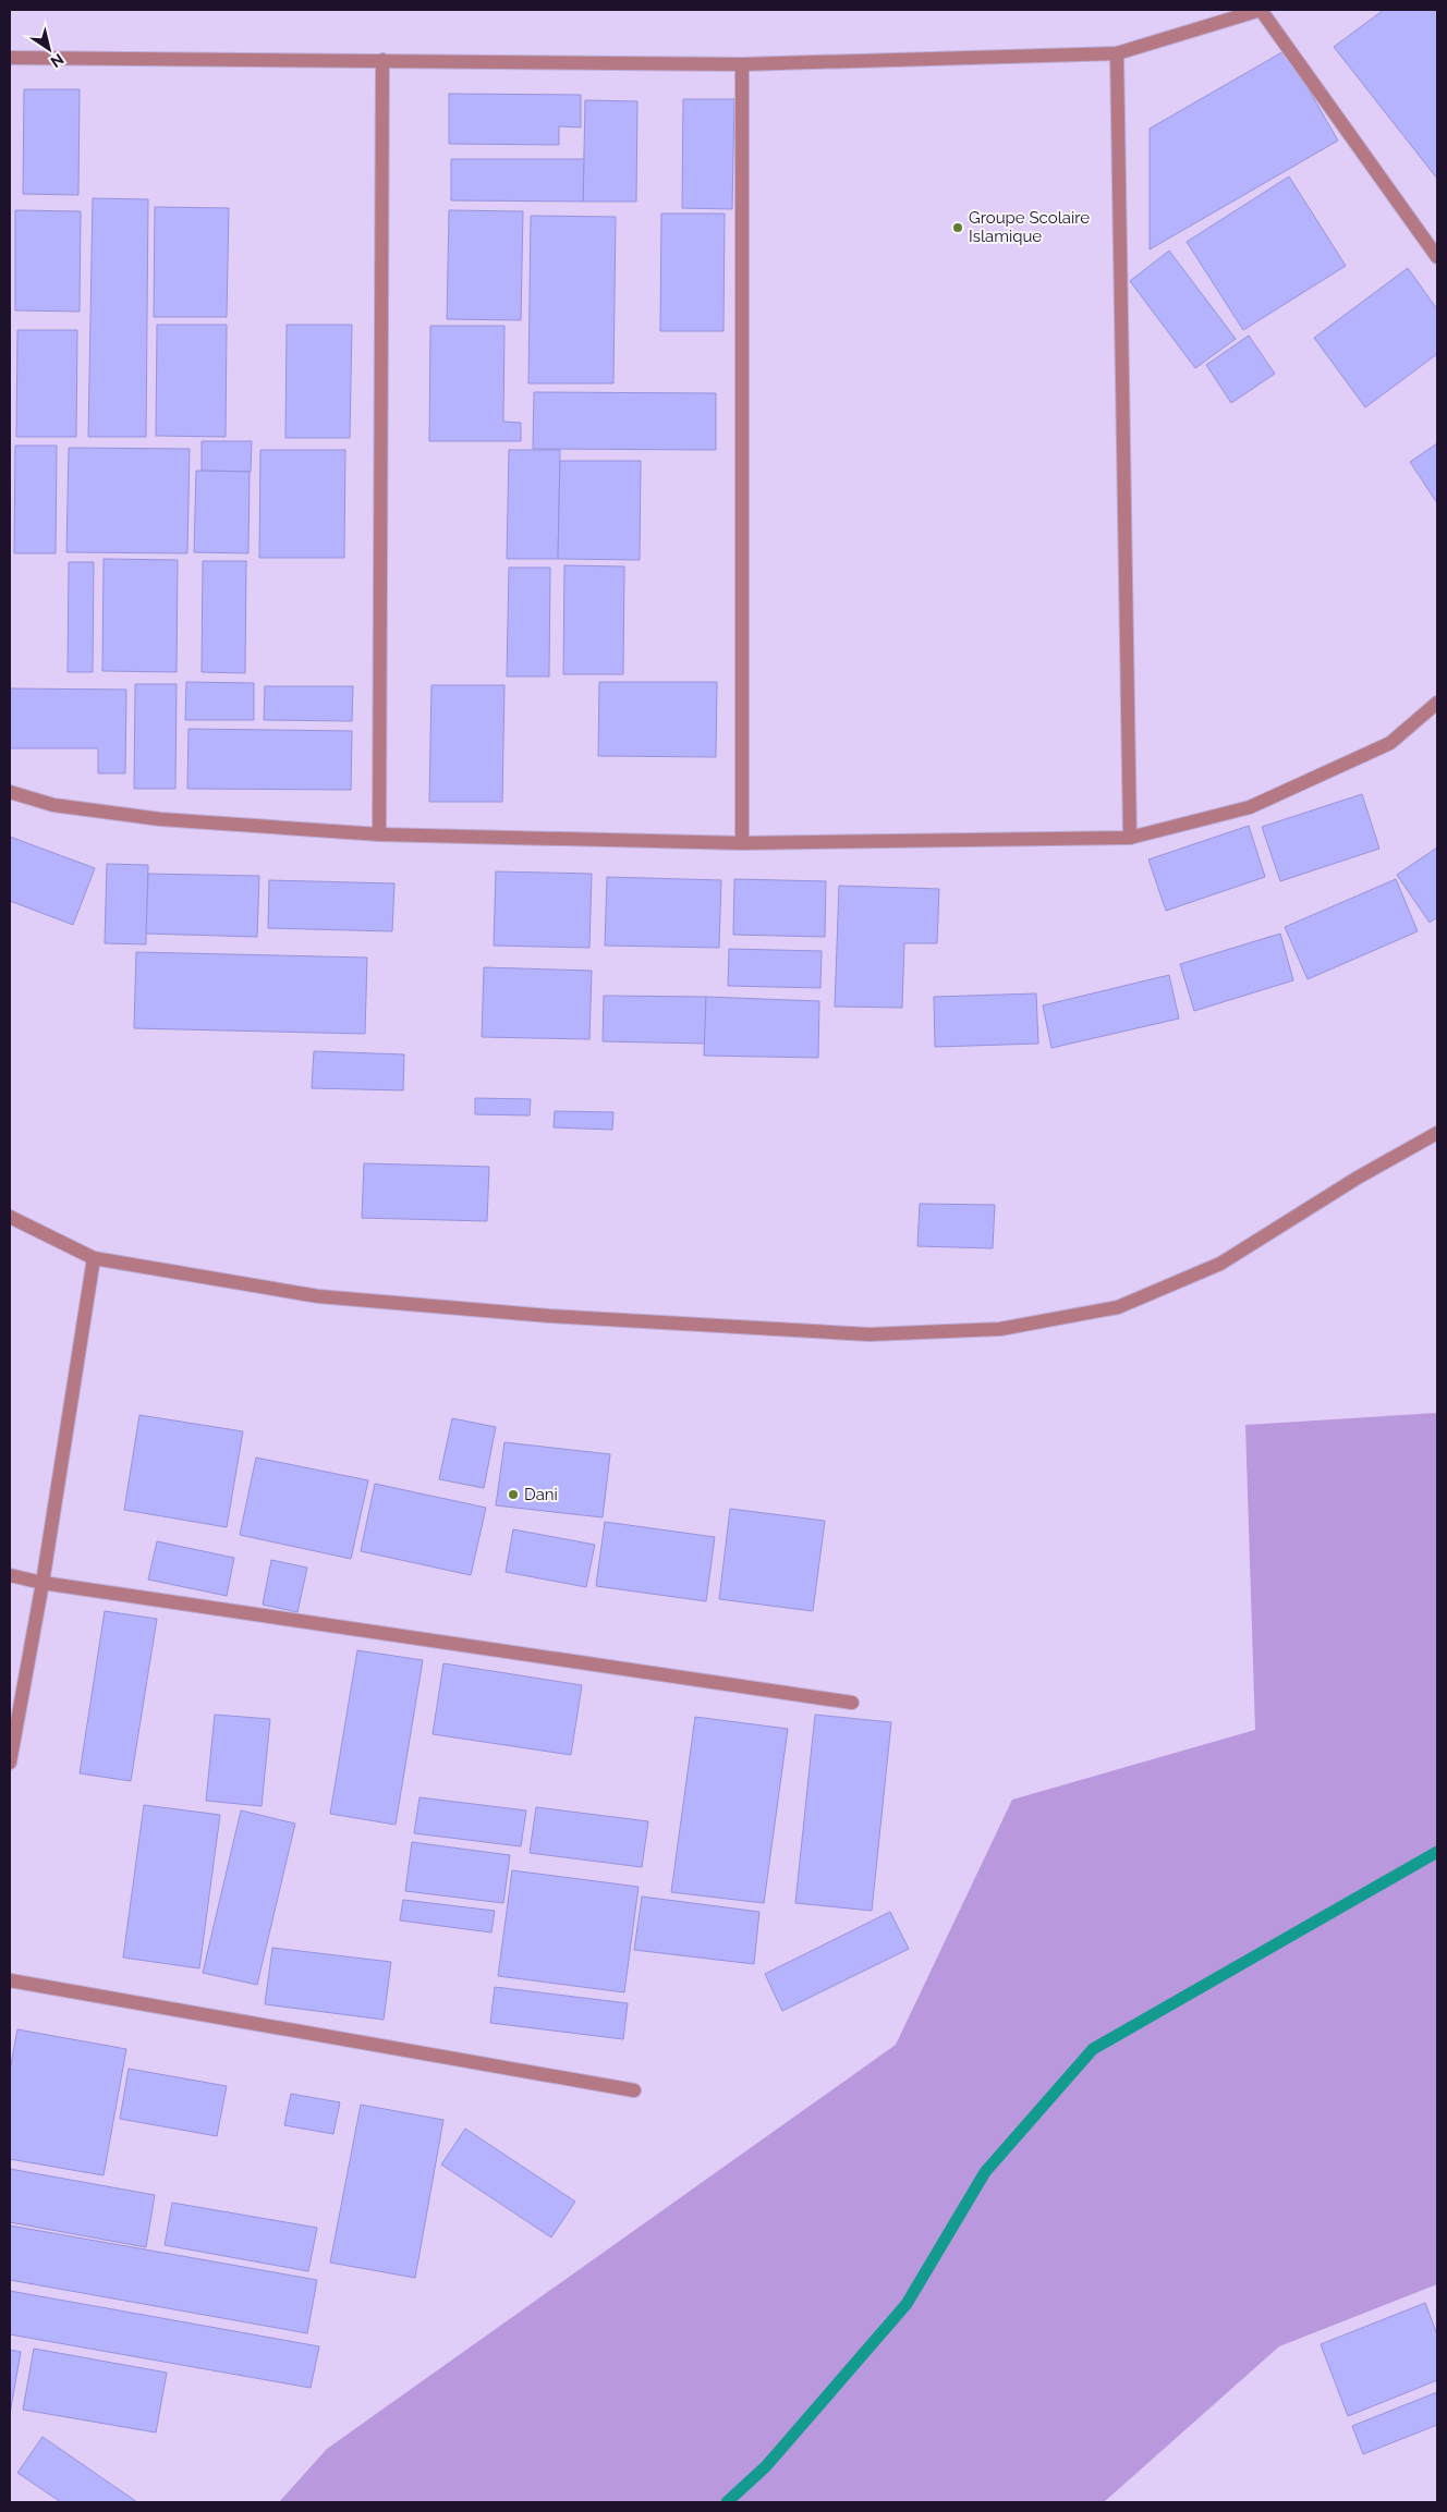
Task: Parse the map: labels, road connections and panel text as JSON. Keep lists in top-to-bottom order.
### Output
{
  "places": ["Groupe Scolaire Islamique", "Dani"],
  "north": "bottom right"
}
